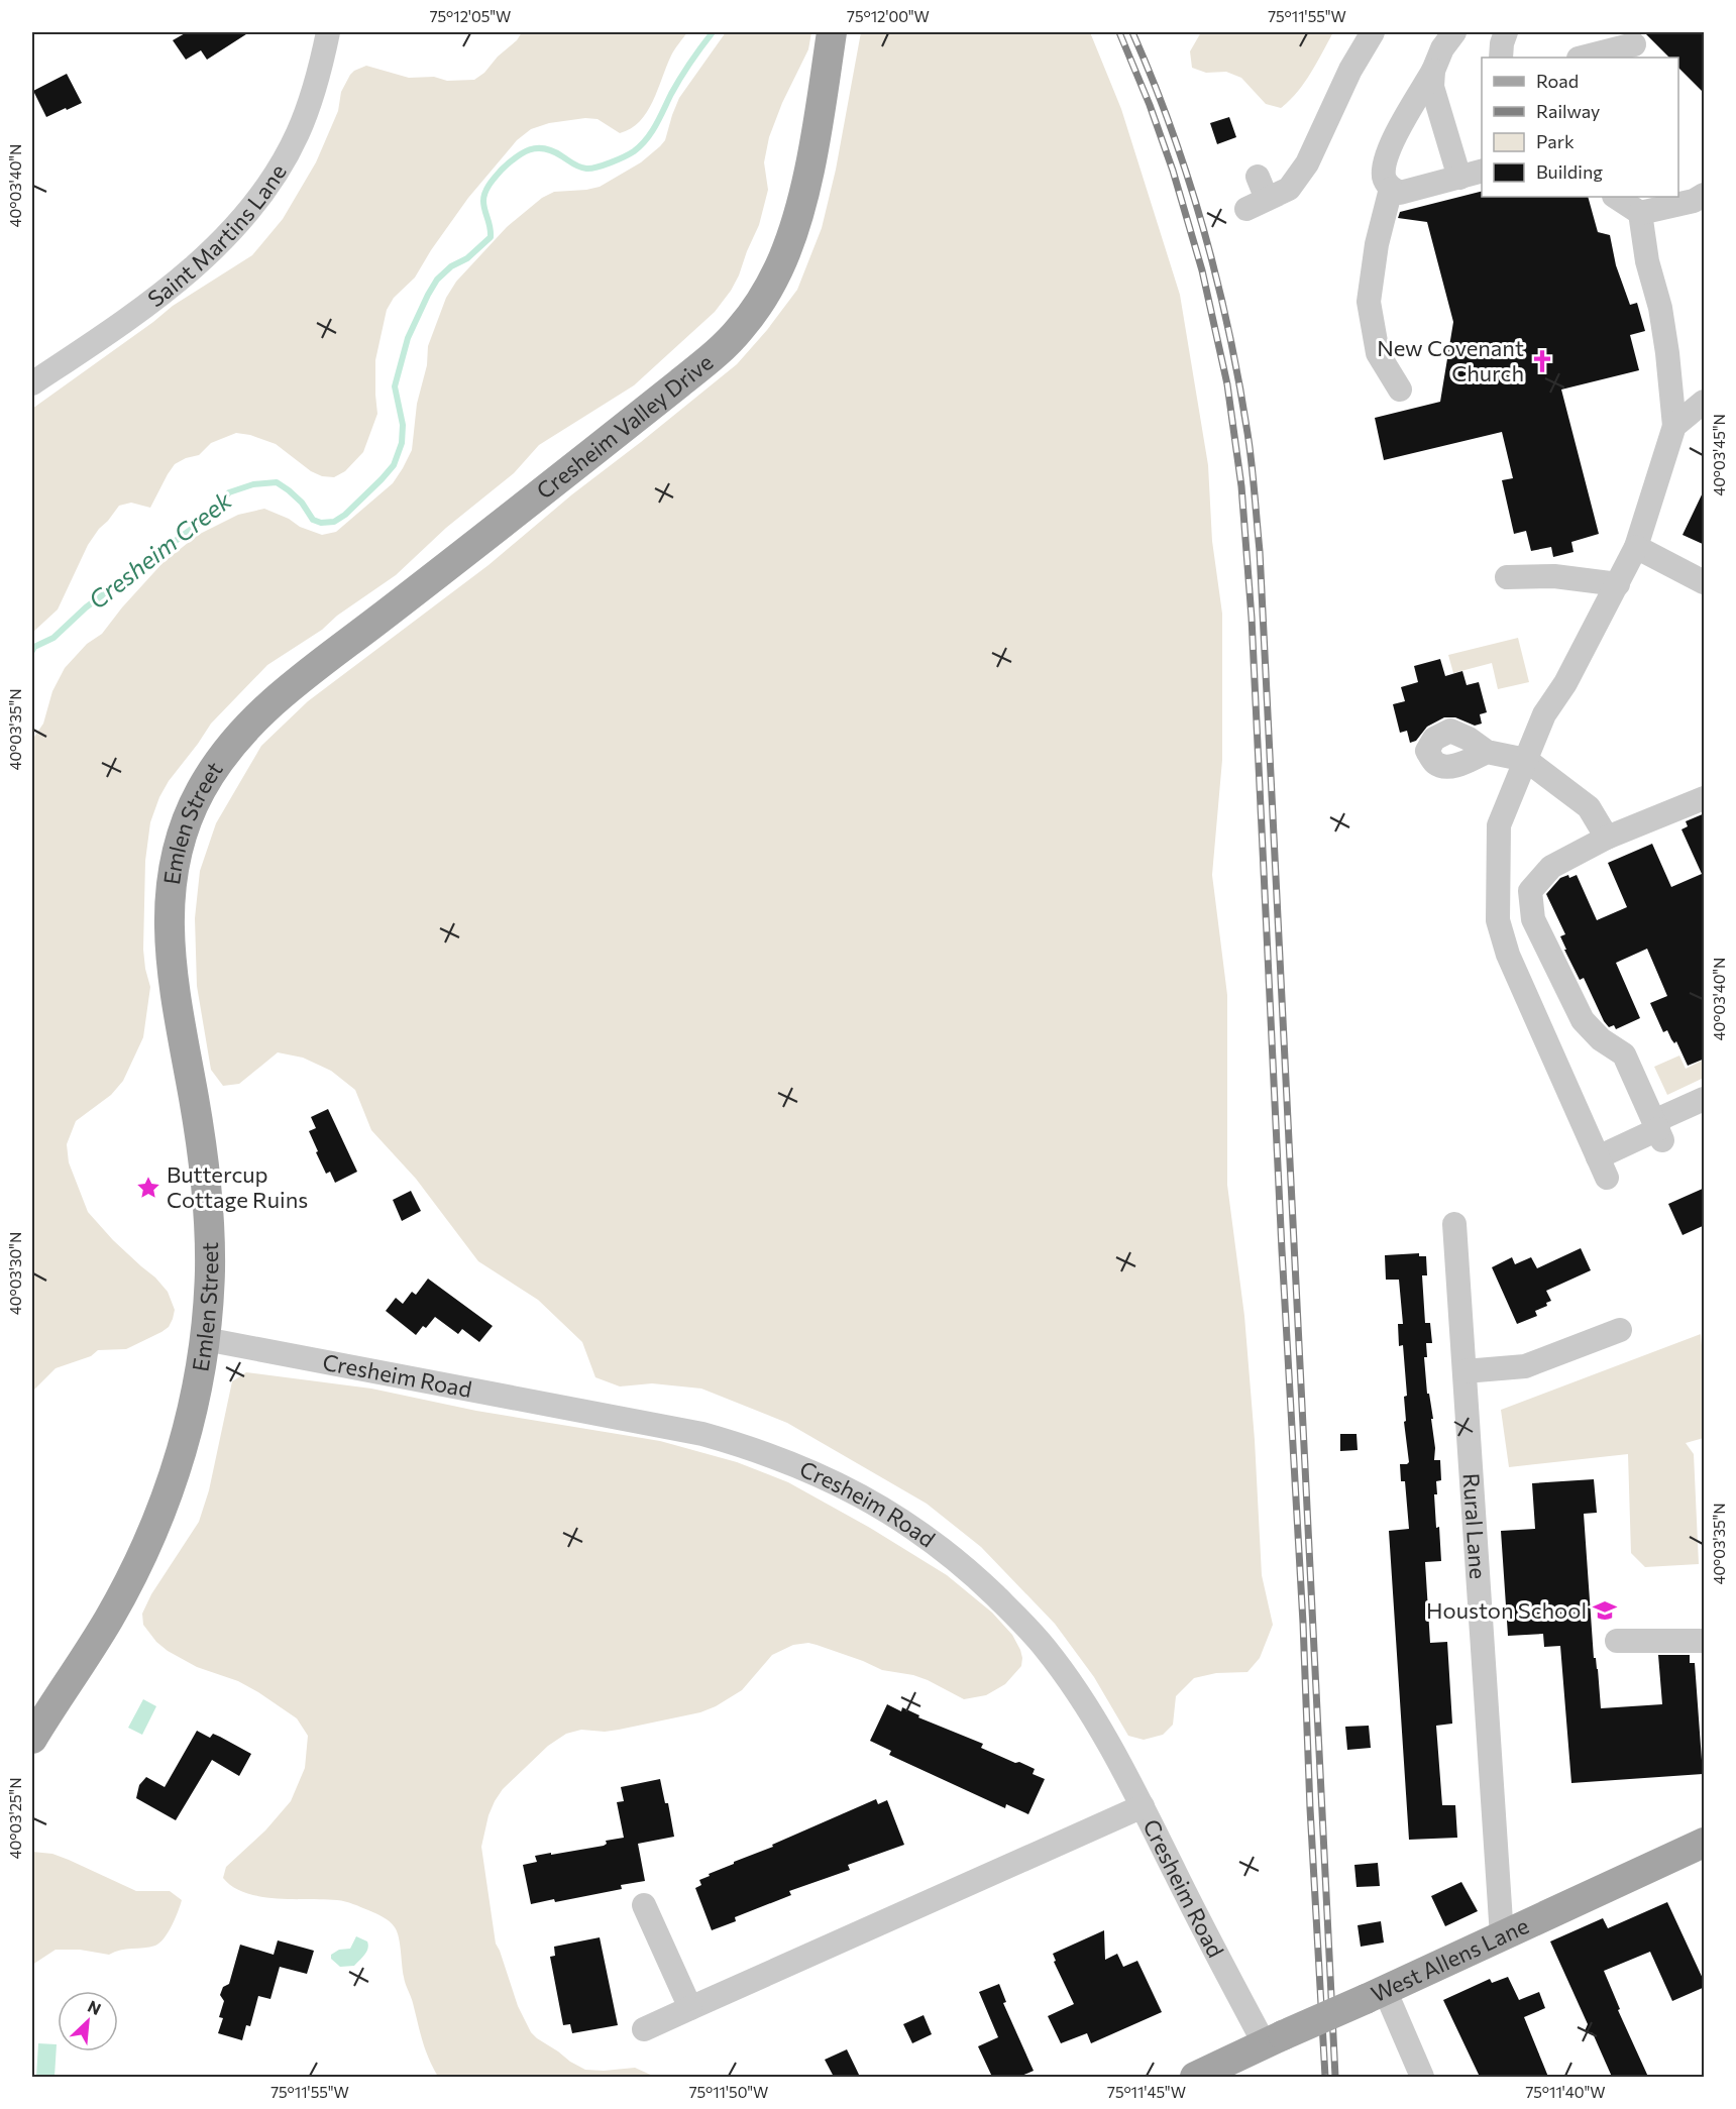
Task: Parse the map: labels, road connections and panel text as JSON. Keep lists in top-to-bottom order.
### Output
{
  "streets": {
    "main road": ["Cresheim Valley Drive", "Emlen Street", "West Allens Lane"],
    "street": ["Saint Martins Lane", "Cresheim Road", "Rural Lane"]
  },
  "crossings": [
    ["Cresheim Valley Drive", "Emlen Street"],
    ["Emlen Street", "Cresheim Road"],
    ["Cresheim Road", "West Allens Lane"],
    ["Rural Lane", "West Allens Lane"]
  ],
  "water": ["Cresheim Creek"],
  "places": {
    "church": ["New Covenant Church"],
    "place": ["Buttercup Cottage Ruins"],
    "school or university": ["Houston School"]
  },
  "legend": [
    "Road",
    "Railway",
    "Park",
    "Building"
  ],
  "north": "top right",
  "coordinates": [
    "75°12'05\"W",
    "75°12'00\"W",
    "75°11'55\"W",
    "40°03'40\"N",
    "40°03'45\"N",
    "40°03'35\"N",
    "40°03'30\"N",
    "40°03'25\"N",
    "75°11'50\"W",
    "75°11'45\"W",
    "75°11'40\"W"
  ]
}
